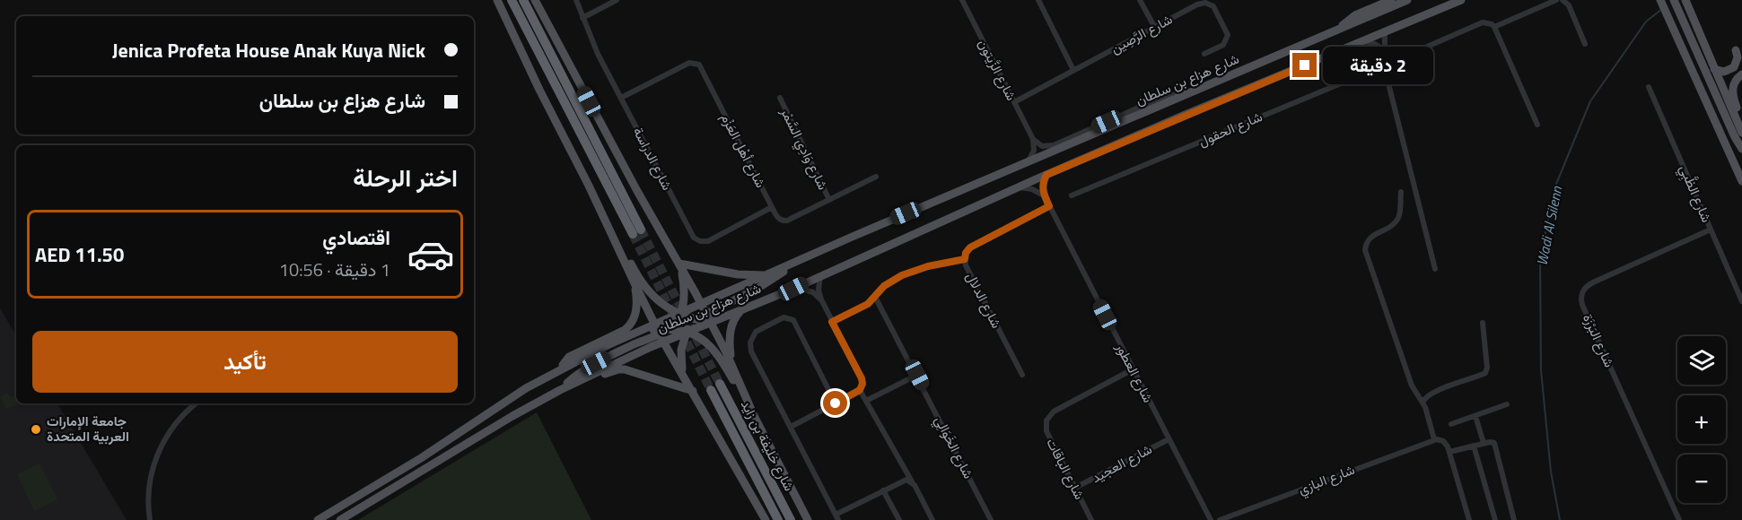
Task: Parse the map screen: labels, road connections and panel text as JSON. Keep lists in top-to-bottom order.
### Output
{
  "streets": {
    "highway": ["شارع خليفة بن زايد"],
    "main road": ["شارع هزاع بن سلطان"],
    "street": [
      "شارع الرَّصِين",
      "شارع الزَّيتون",
      "شارع الحقول",
      "شارع وَادِي السَّمْر",
      "شارع أهْل العَزْم",
      "شارع الدراسة",
      "شارع الظَّبِي",
      "شارع الدلال",
      "شارع البَرْزَة",
      "شارع العطور",
      "شارع الخَوَالِي",
      "شارع العجيد",
      "شارع الباقات",
      "شارع البازي"
    ]
  },
  "crossings": [
    ["شارع الرَّصِين", "شارع الزَّيتون"],
    ["شارع هزاع بن سلطان", "شارع العطور"],
    ["شارع أهْل العَزْم", "شارع الدراسة"],
    ["شارع الظَّبِي", "شارع البَرْزَة"],
    ["شارع الدلال", "شارع العطور"],
    ["شارع العطور", "شارع العجيد"],
    ["شارع العطور", "شارع الباقات"],
    ["شارع العجيد", "شارع الباقات"]
  ],
  "water": ["Wadi Al Silenn"],
  "places": ["جامعة الإمارات العربية المتحدة"],
  "page": {
    "banner": ["Jenica Profeta House Anak Kuya Nick", "شارع هزاع بن سلطان"],
    "bubble": "2 دقيقة",
    "heading": "اختر الرحلة",
    "list": [
      {
        "name": "اقتصادي",
        "note": "1 دقيقة · 10:56",
        "value": "AED 11.50"
      }
    ],
    "buttons": "تأكيد",
    "map_buttons": ["+", "−"]
  }
}
